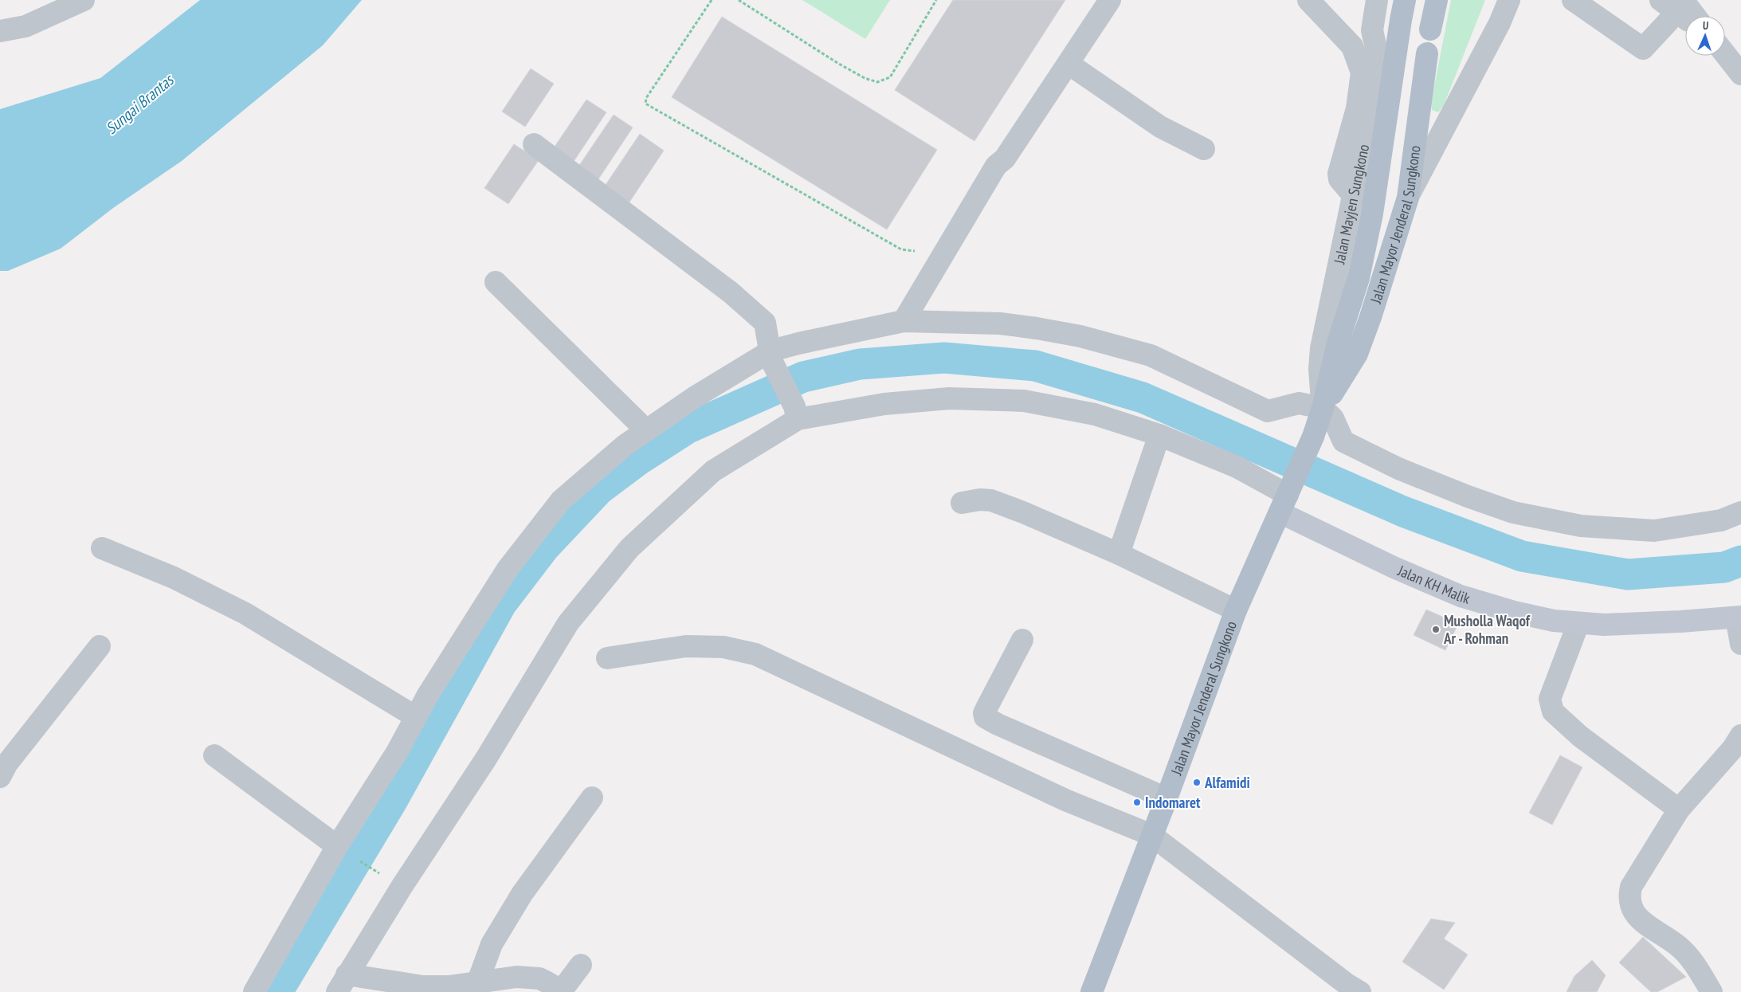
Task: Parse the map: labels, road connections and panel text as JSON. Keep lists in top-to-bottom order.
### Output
{
  "streets": {
    "main road": ["Jalan Mayor Jenderal Sungkono"],
    "street": ["Jalan Mayjen Sungkono", "Jalan KH Malik"]
  },
  "crossings": [
    ["Jalan Mayjen Sungkono", "Jalan Mayor Jenderal Sungkono"],
    ["Jalan Mayor Jenderal Sungkono", "Jalan KH Malik"]
  ],
  "water": ["Sungai Brantas"],
  "places": ["Musholla Waqof Ar - Rohman", "Alfamidi", "Indomaret"],
  "north": "top"
}
